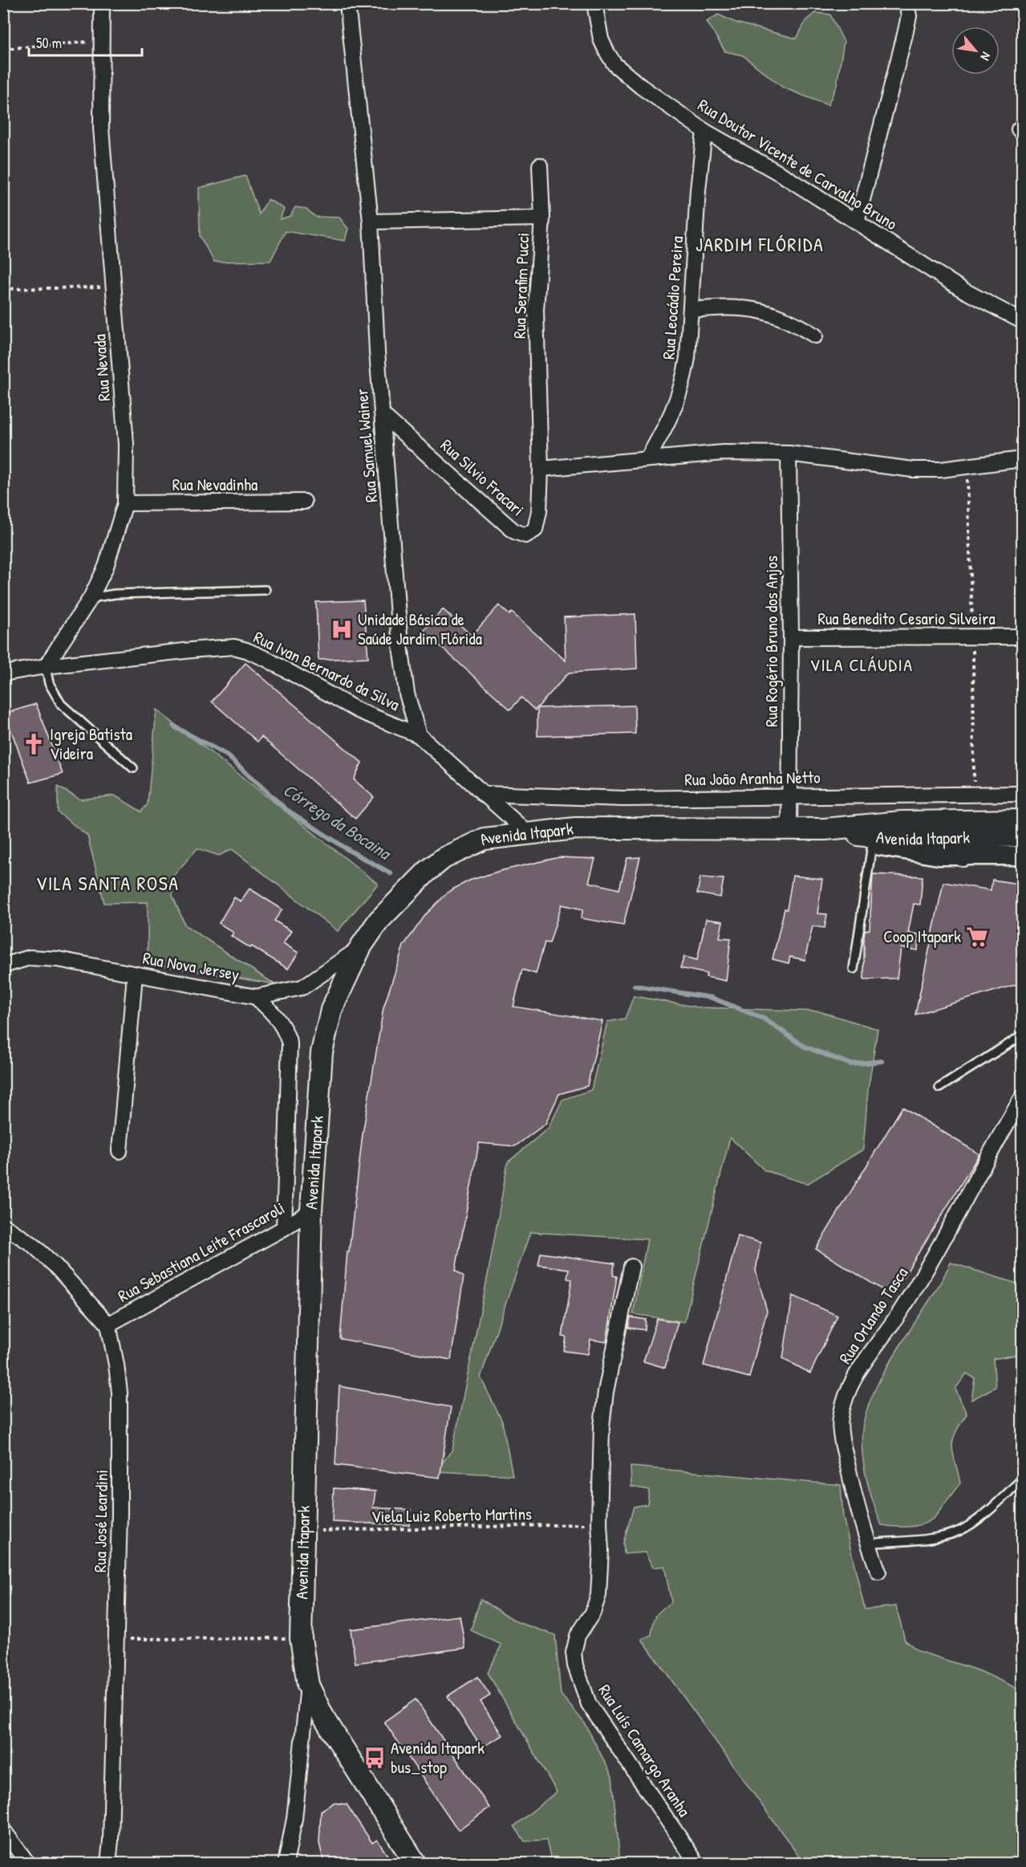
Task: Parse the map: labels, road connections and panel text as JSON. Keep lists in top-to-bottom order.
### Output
{
  "streets": {
    "main road": ["Avenida Itapark"],
    "street": [
      "Rua Doutor Vicente de Carvalho Bruno",
      "Rua Serafim Pucci",
      "Rua Leocádio Pereira",
      "Rua Nevada",
      "Rua Samuel Wainer",
      "Rua Silvio Fracari",
      "Rua Nevadinha",
      "Rua Benedito Cesario Silveira",
      "Rua Rogério Bruno dos Anjos",
      "Rua Ivan Bernardo da Silva",
      "Rua João Aranha Netto",
      "Rua Nova Jersey",
      "Rua Sebastiana Leite Frascaroli",
      "Rua Orlando Tasca",
      "Rua José Leardini",
      "Rua Luís Camargo Aranha"
    ],
    "path": ["Viela Luiz Roberto Martins"]
  },
  "crossings": [
    ["Rua Doutor Vicente de Carvalho Bruno", "Rua Leocádio Pereira"],
    ["Rua Serafim Pucci", "Rua Samuel Wainer"],
    ["Rua Serafim Pucci", "Rua Silvio Fracari"],
    ["Rua Nevada", "Rua Nevadinha"],
    ["Rua Nevada", "Rua Ivan Bernardo da Silva"],
    ["Rua Samuel Wainer", "Rua Silvio Fracari"],
    ["Rua Samuel Wainer", "Rua Ivan Bernardo da Silva"],
    ["Rua Benedito Cesario Silveira", "Rua Rogério Bruno dos Anjos"],
    ["Rua Rogério Bruno dos Anjos", "Rua João Aranha Netto"],
    ["Rua Rogério Bruno dos Anjos", "Avenida Itapark"],
    ["Avenida Itapark", "Rua Nova Jersey"],
    ["Avenida Itapark", "Rua Sebastiana Leite Frascaroli"],
    ["Avenida Itapark", "Viela Luiz Roberto Martins"],
    ["Rua Sebastiana Leite Frascaroli", "Rua José Leardini"],
    ["Viela Luiz Roberto Martins", "Rua Luís Camargo Aranha"]
  ],
  "districts": ["JARDIM FLÓRIDA", "VILA CLÁUDIA", "VILA SANTA ROSA"],
  "water": ["Córrego da Bocaina"],
  "places": {
    "hospital": ["Unidade Básica de Saúde Jardim Flórida"],
    "church": ["Igreja Batista Videira"],
    "supermarket": ["Coop Itapark"],
    "bus stop": ["Avenida Itapark bus_stop"]
  },
  "scale_bar": "50 m",
  "north": "bottom right"
}
